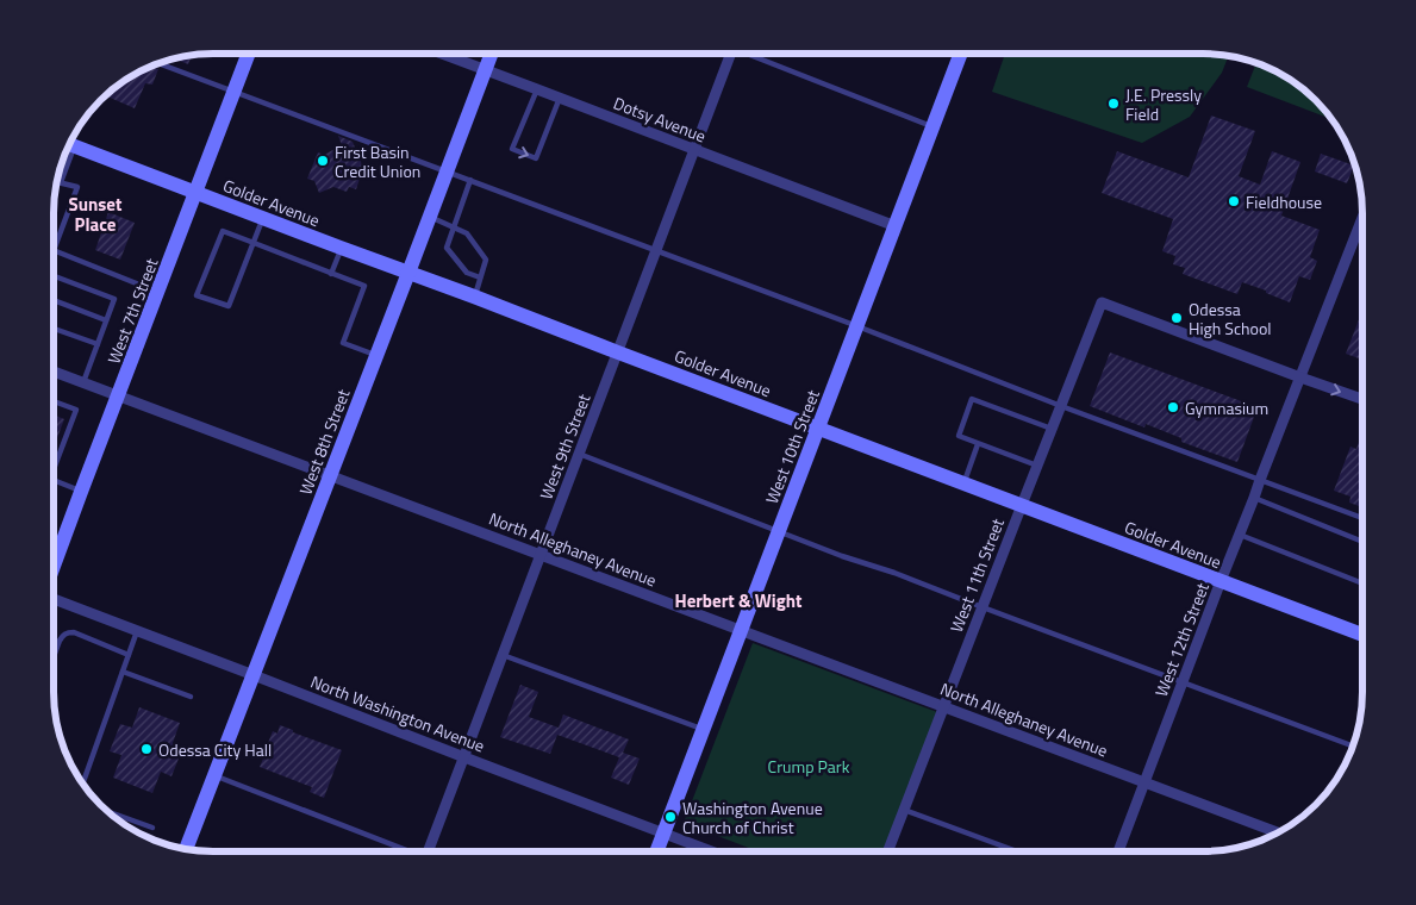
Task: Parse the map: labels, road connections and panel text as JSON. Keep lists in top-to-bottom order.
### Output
{
  "streets": {
    "main road": [
      "Golder Avenue",
      "West 7th Street",
      "West 8th Street",
      "West 10th Street"
    ],
    "street": [
      "Dotsy Avenue",
      "West 9th Street",
      "North Alleghaney Avenue",
      "West 11th Street",
      "West 12th Street",
      "North Washington Avenue"
    ]
  },
  "crossings": [
    ["Dotsy Avenue", "West 8th Street"],
    ["Dotsy Avenue", "West 9th Street"],
    ["Dotsy Avenue", "West 10th Street"],
    ["Golder Avenue", "West 7th Street"],
    ["Golder Avenue", "West 8th Street"],
    ["Golder Avenue", "West 9th Street"],
    ["Golder Avenue", "West 10th Street"],
    ["Golder Avenue", "West 11th Street"],
    ["Golder Avenue", "West 12th Street"],
    ["West 7th Street", "North Alleghaney Avenue"],
    ["West 8th Street", "North Alleghaney Avenue"],
    ["West 8th Street", "North Washington Avenue"],
    ["West 9th Street", "North Alleghaney Avenue"],
    ["West 9th Street", "North Washington Avenue"],
    ["West 10th Street", "North Alleghaney Avenue"],
    ["West 10th Street", "North Washington Avenue"],
    ["North Alleghaney Avenue", "West 11th Street"],
    ["North Alleghaney Avenue", "West 12th Street"],
    ["West 11th Street", "West 12th Street"]
  ],
  "districts": ["Sunset Place", "Herbert & Wight"],
  "parks": ["Crump Park"],
  "places": [
    "J.E. Pressly Field",
    "First Basin Credit Union",
    "Fieldhouse",
    "Odessa High School",
    "Gymnasium",
    "Odessa City Hall",
    "Washington Avenue Church of Christ"
  ]
}
